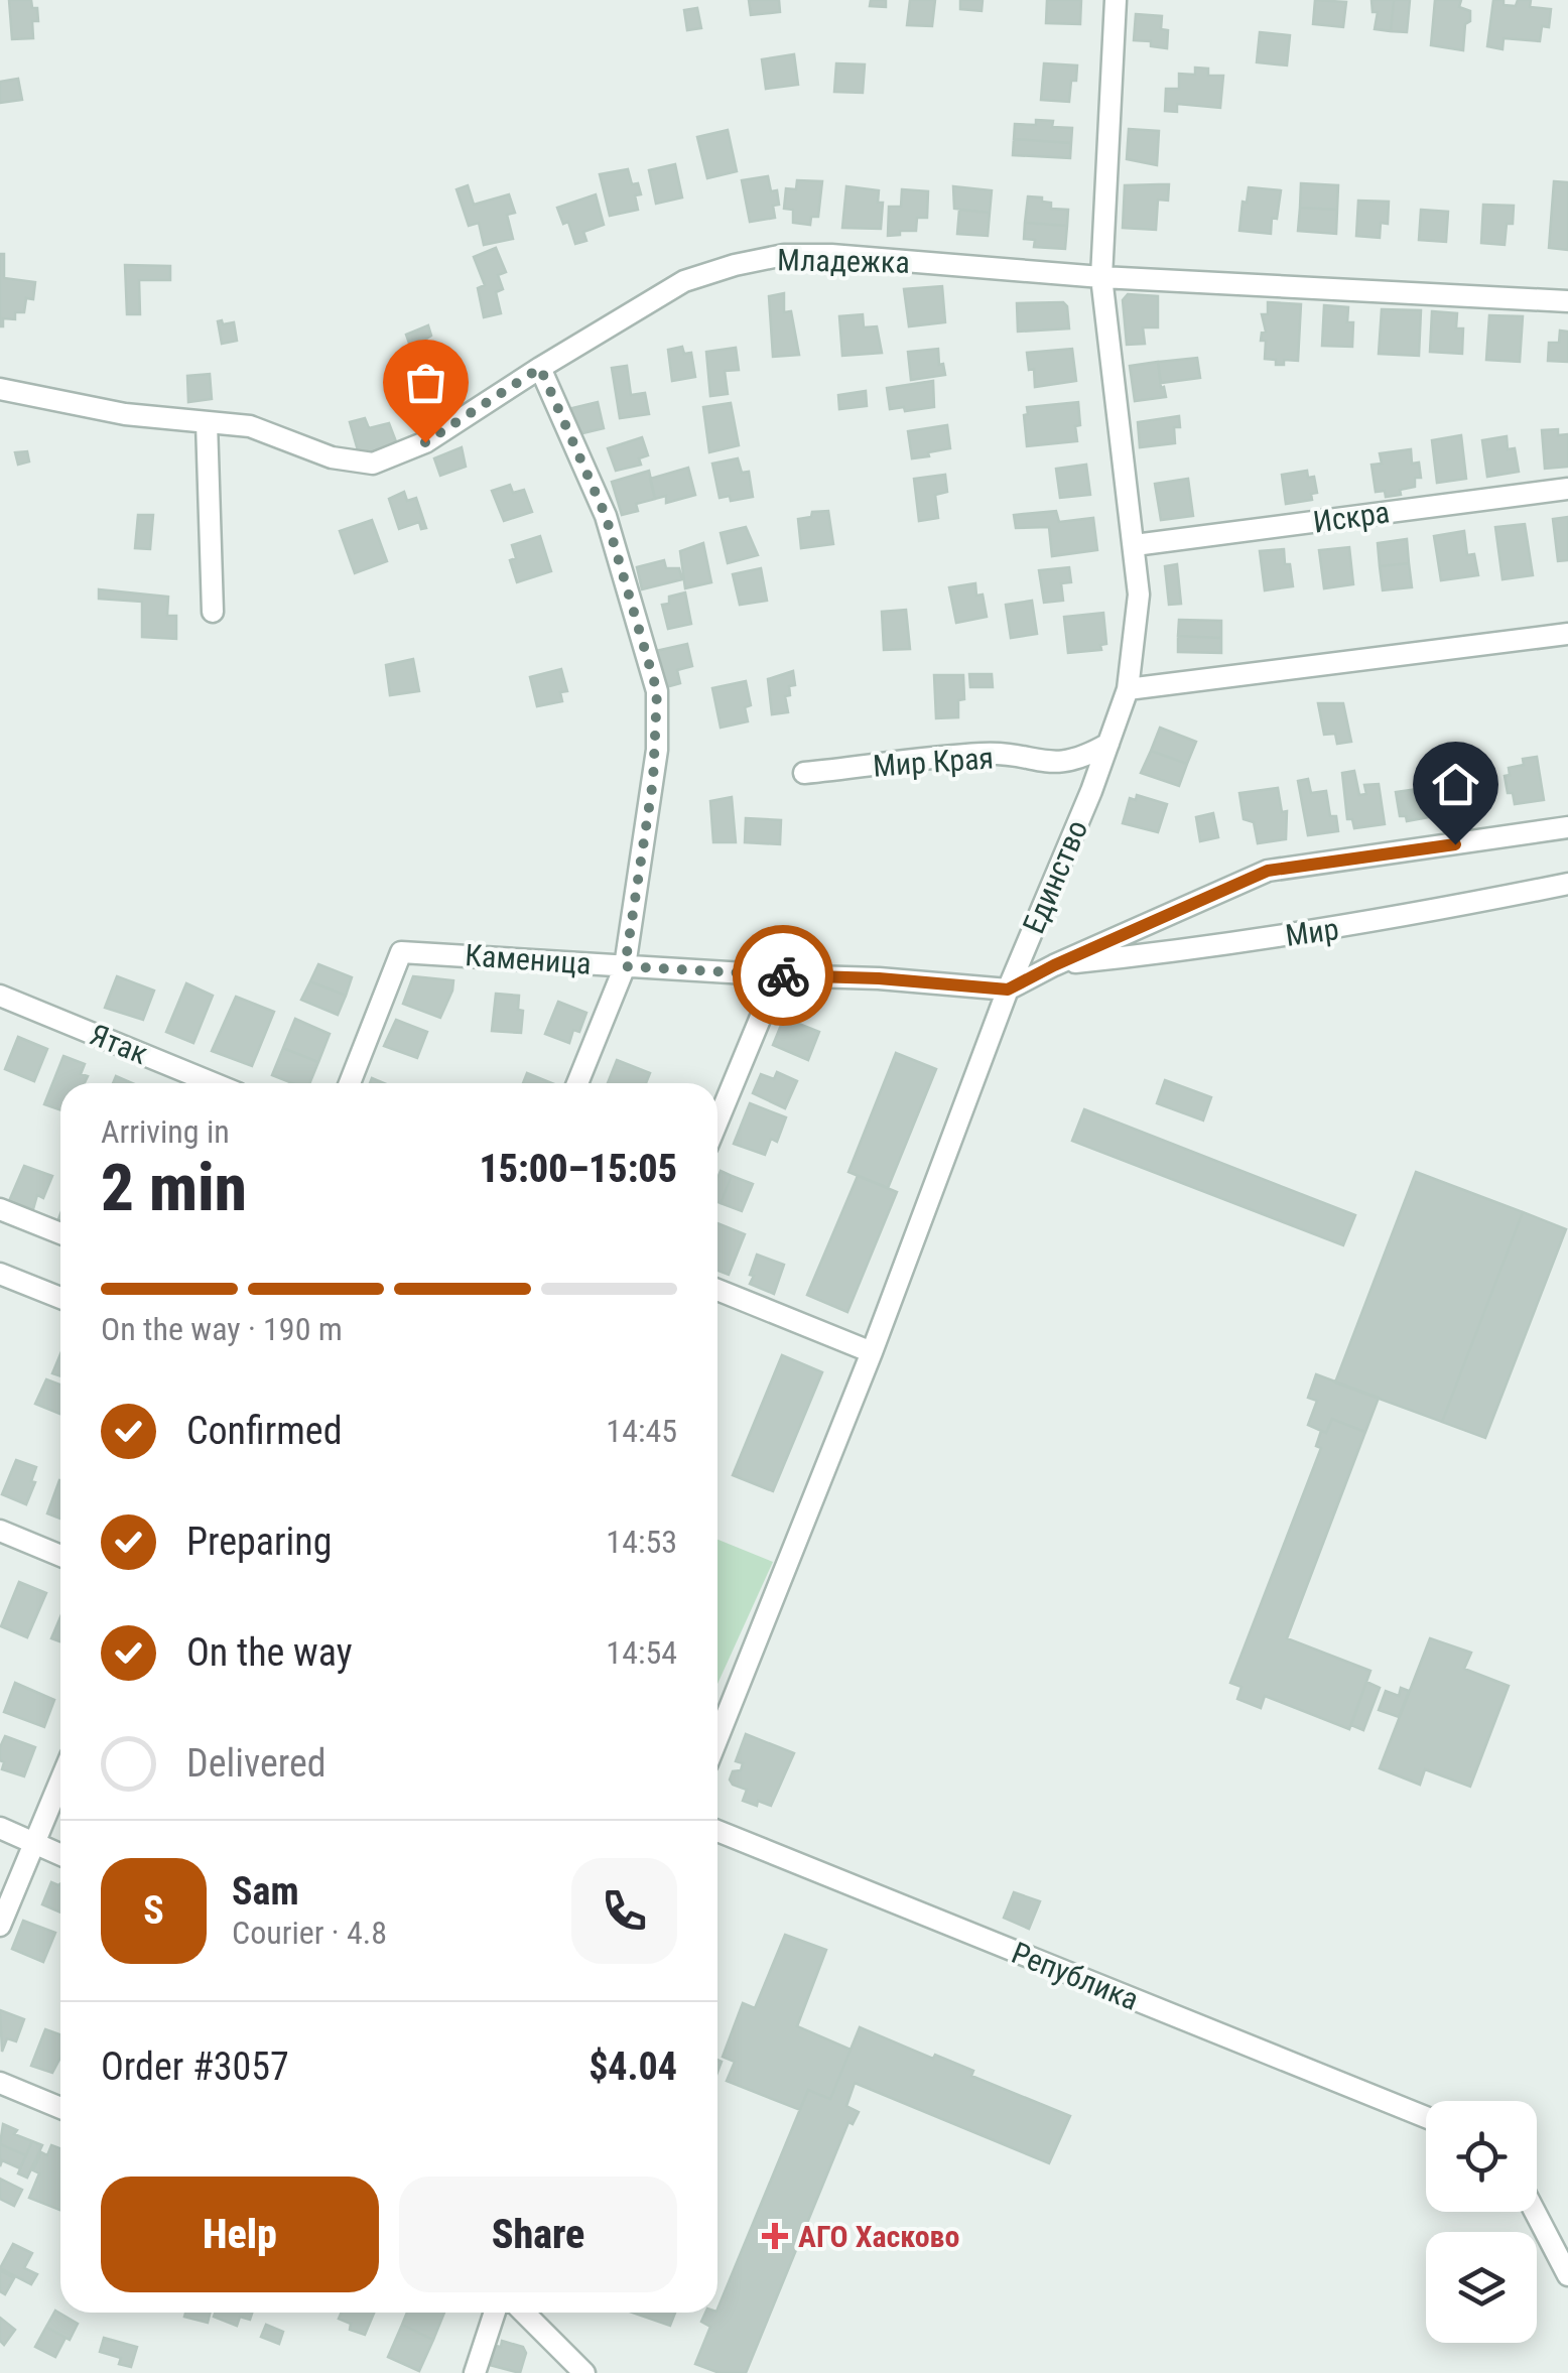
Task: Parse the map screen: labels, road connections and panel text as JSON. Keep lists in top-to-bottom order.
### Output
{
  "streets": {
    "street": [
      "Младежка",
      "Искра",
      "Мир Края",
      "Единство",
      "Мир",
      "Каменица",
      "Ятак",
      "Република"
    ]
  },
  "crossings": [
    ["Младежка", "Единство"],
    ["Искра", "Единство"],
    ["Единство", "Мир"],
    ["Единство", "Каменица"],
    ["Мир", "Каменица"]
  ],
  "places": {
    "health": ["АГО Хасково"]
  },
  "page": {
    "heading": ["2 min", "Arriving in", "15:00–15:05"],
    "panel": [
      "Sam",
      "Courier · 4.8",
      "Order #3057",
      "$4.04"
    ],
    "bar": "On the way · 190 m",
    "list": [
      ["Confirmed", "14:45"],
      ["Preparing", "14:53"],
      ["On the way", "14:54"],
      "Delivered"
    ],
    "round": "S",
    "buttons": ["Help", "Share"]
  }
}
